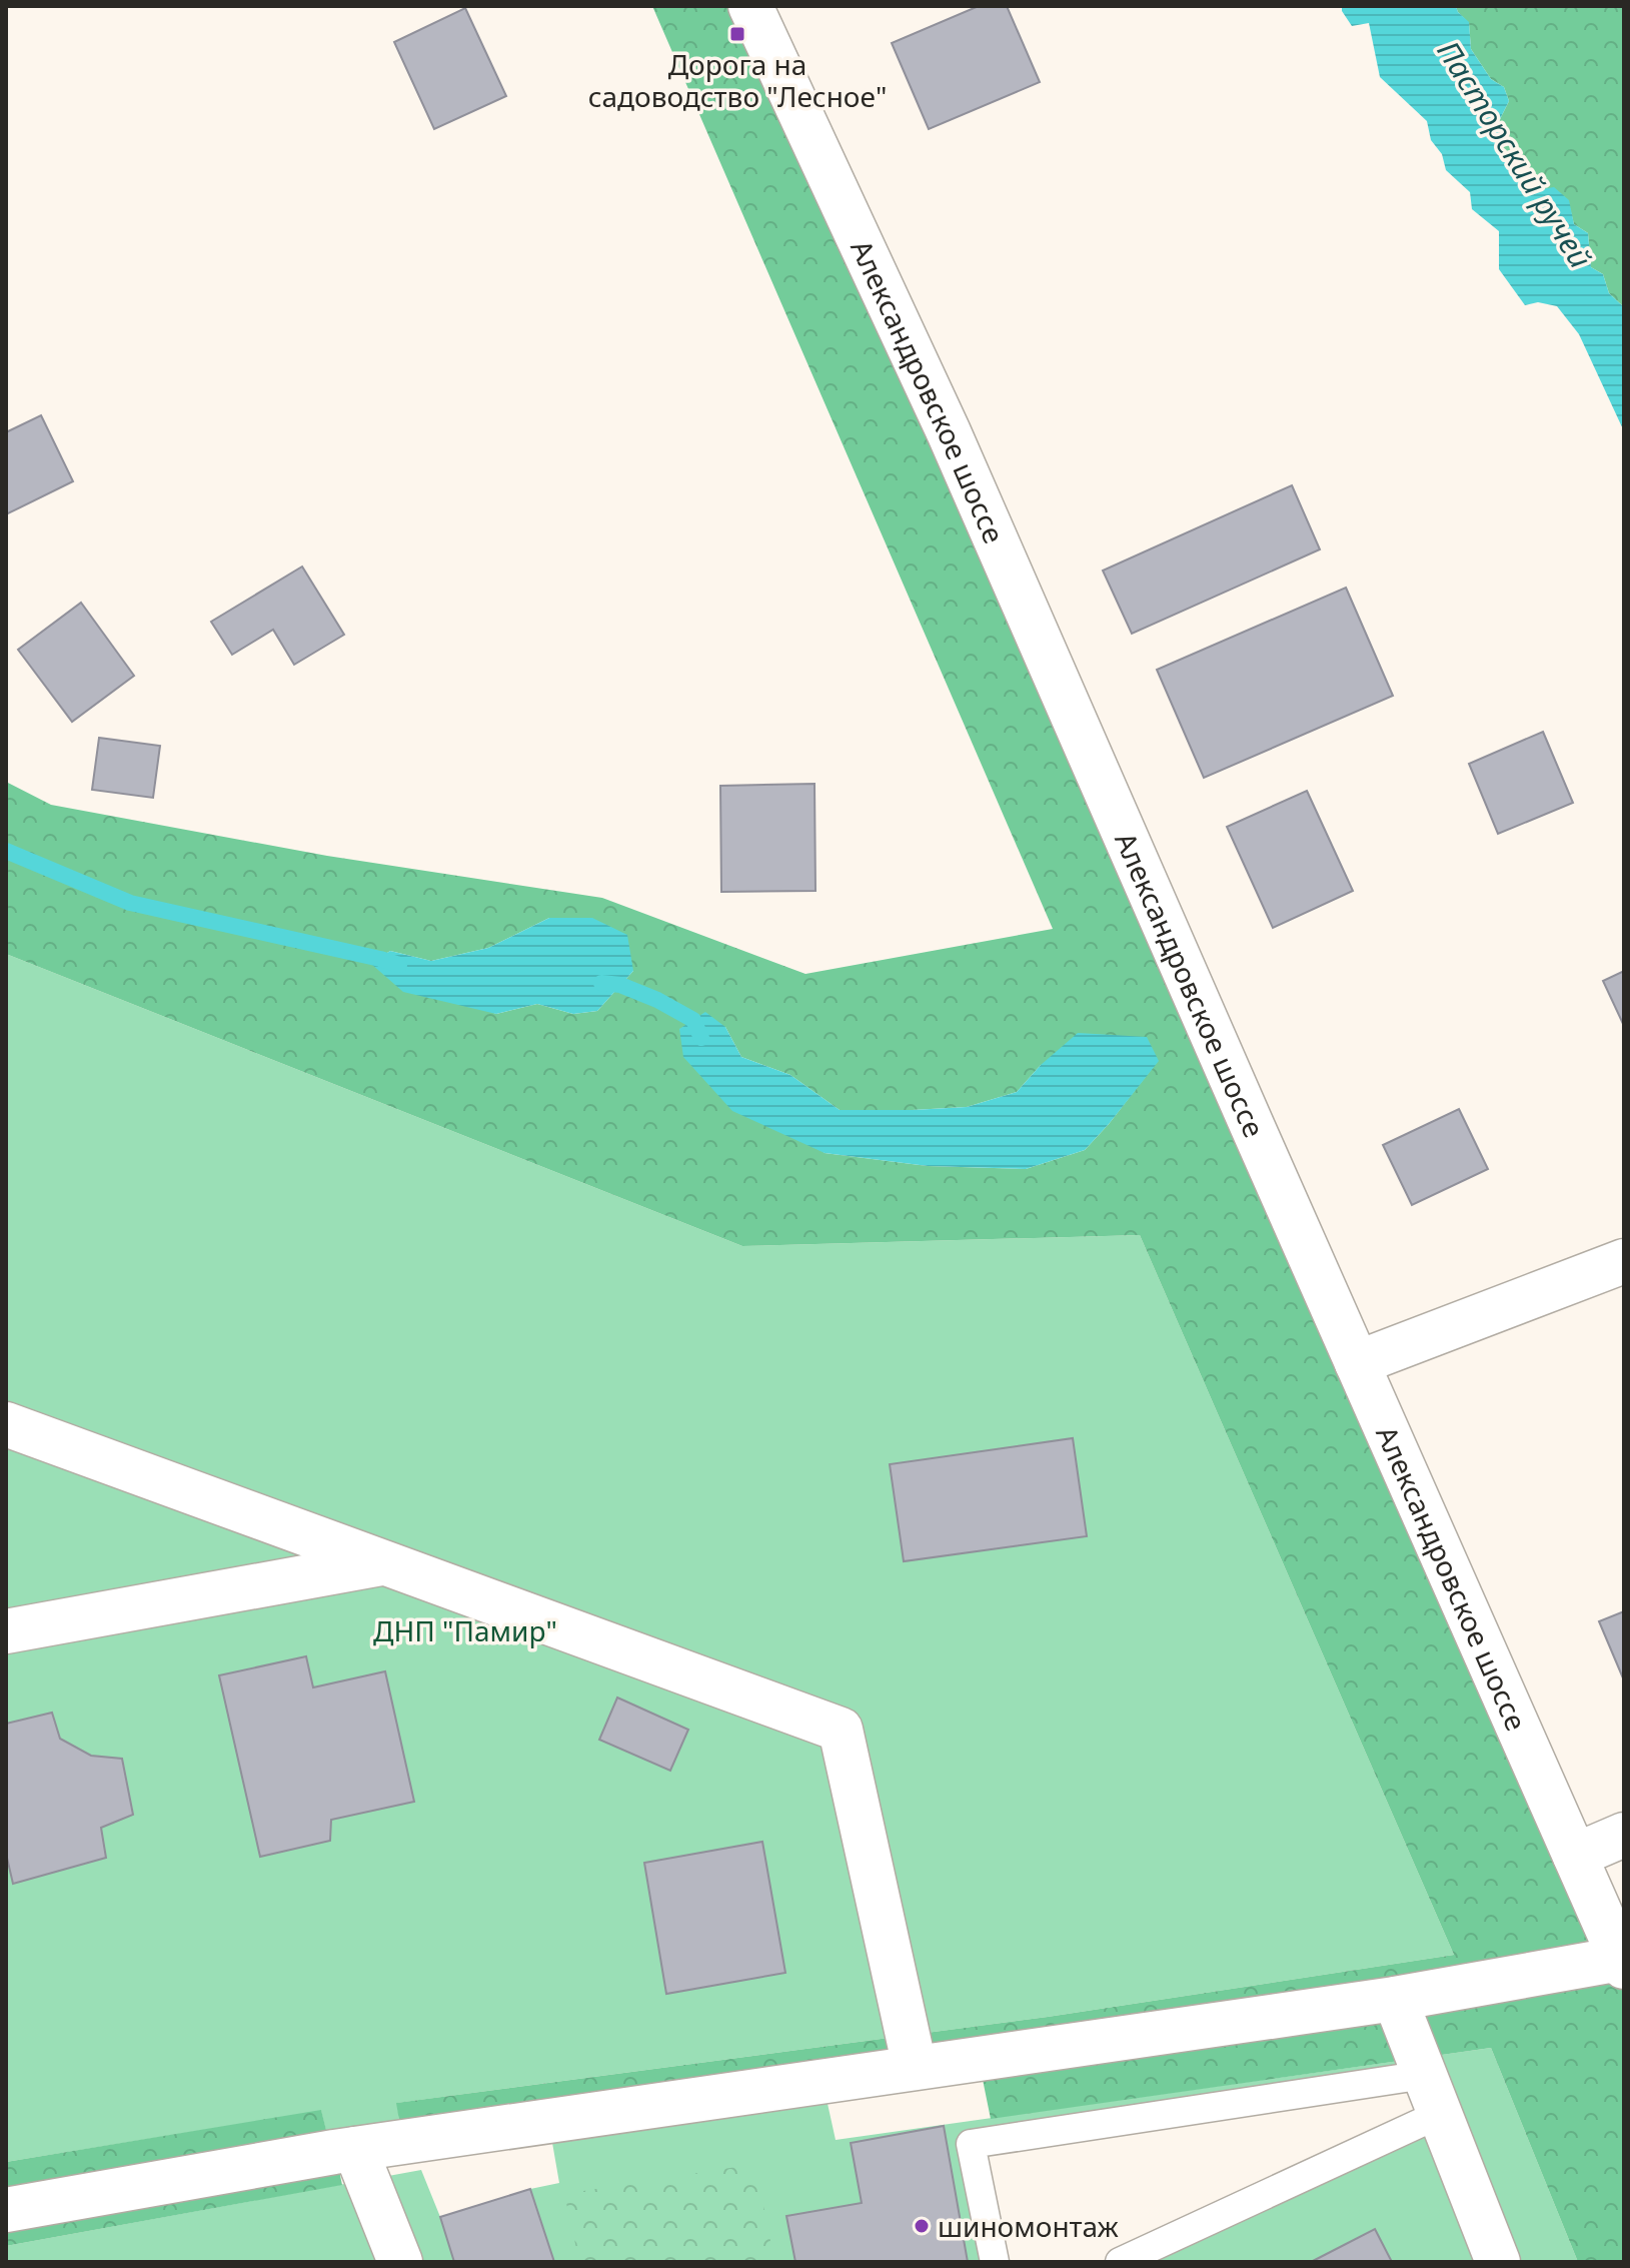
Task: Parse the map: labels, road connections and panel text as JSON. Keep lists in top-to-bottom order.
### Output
{
  "streets": {
    "street": ["Александровское шоссе"]
  },
  "water": ["Пасторский ручей"],
  "parks": ["ДНП \"Памир\""],
  "places": {
    "transit": ["Дорога на садоводство \"Лесное\""],
    "other": ["шиномонтаж"]
  }
}
